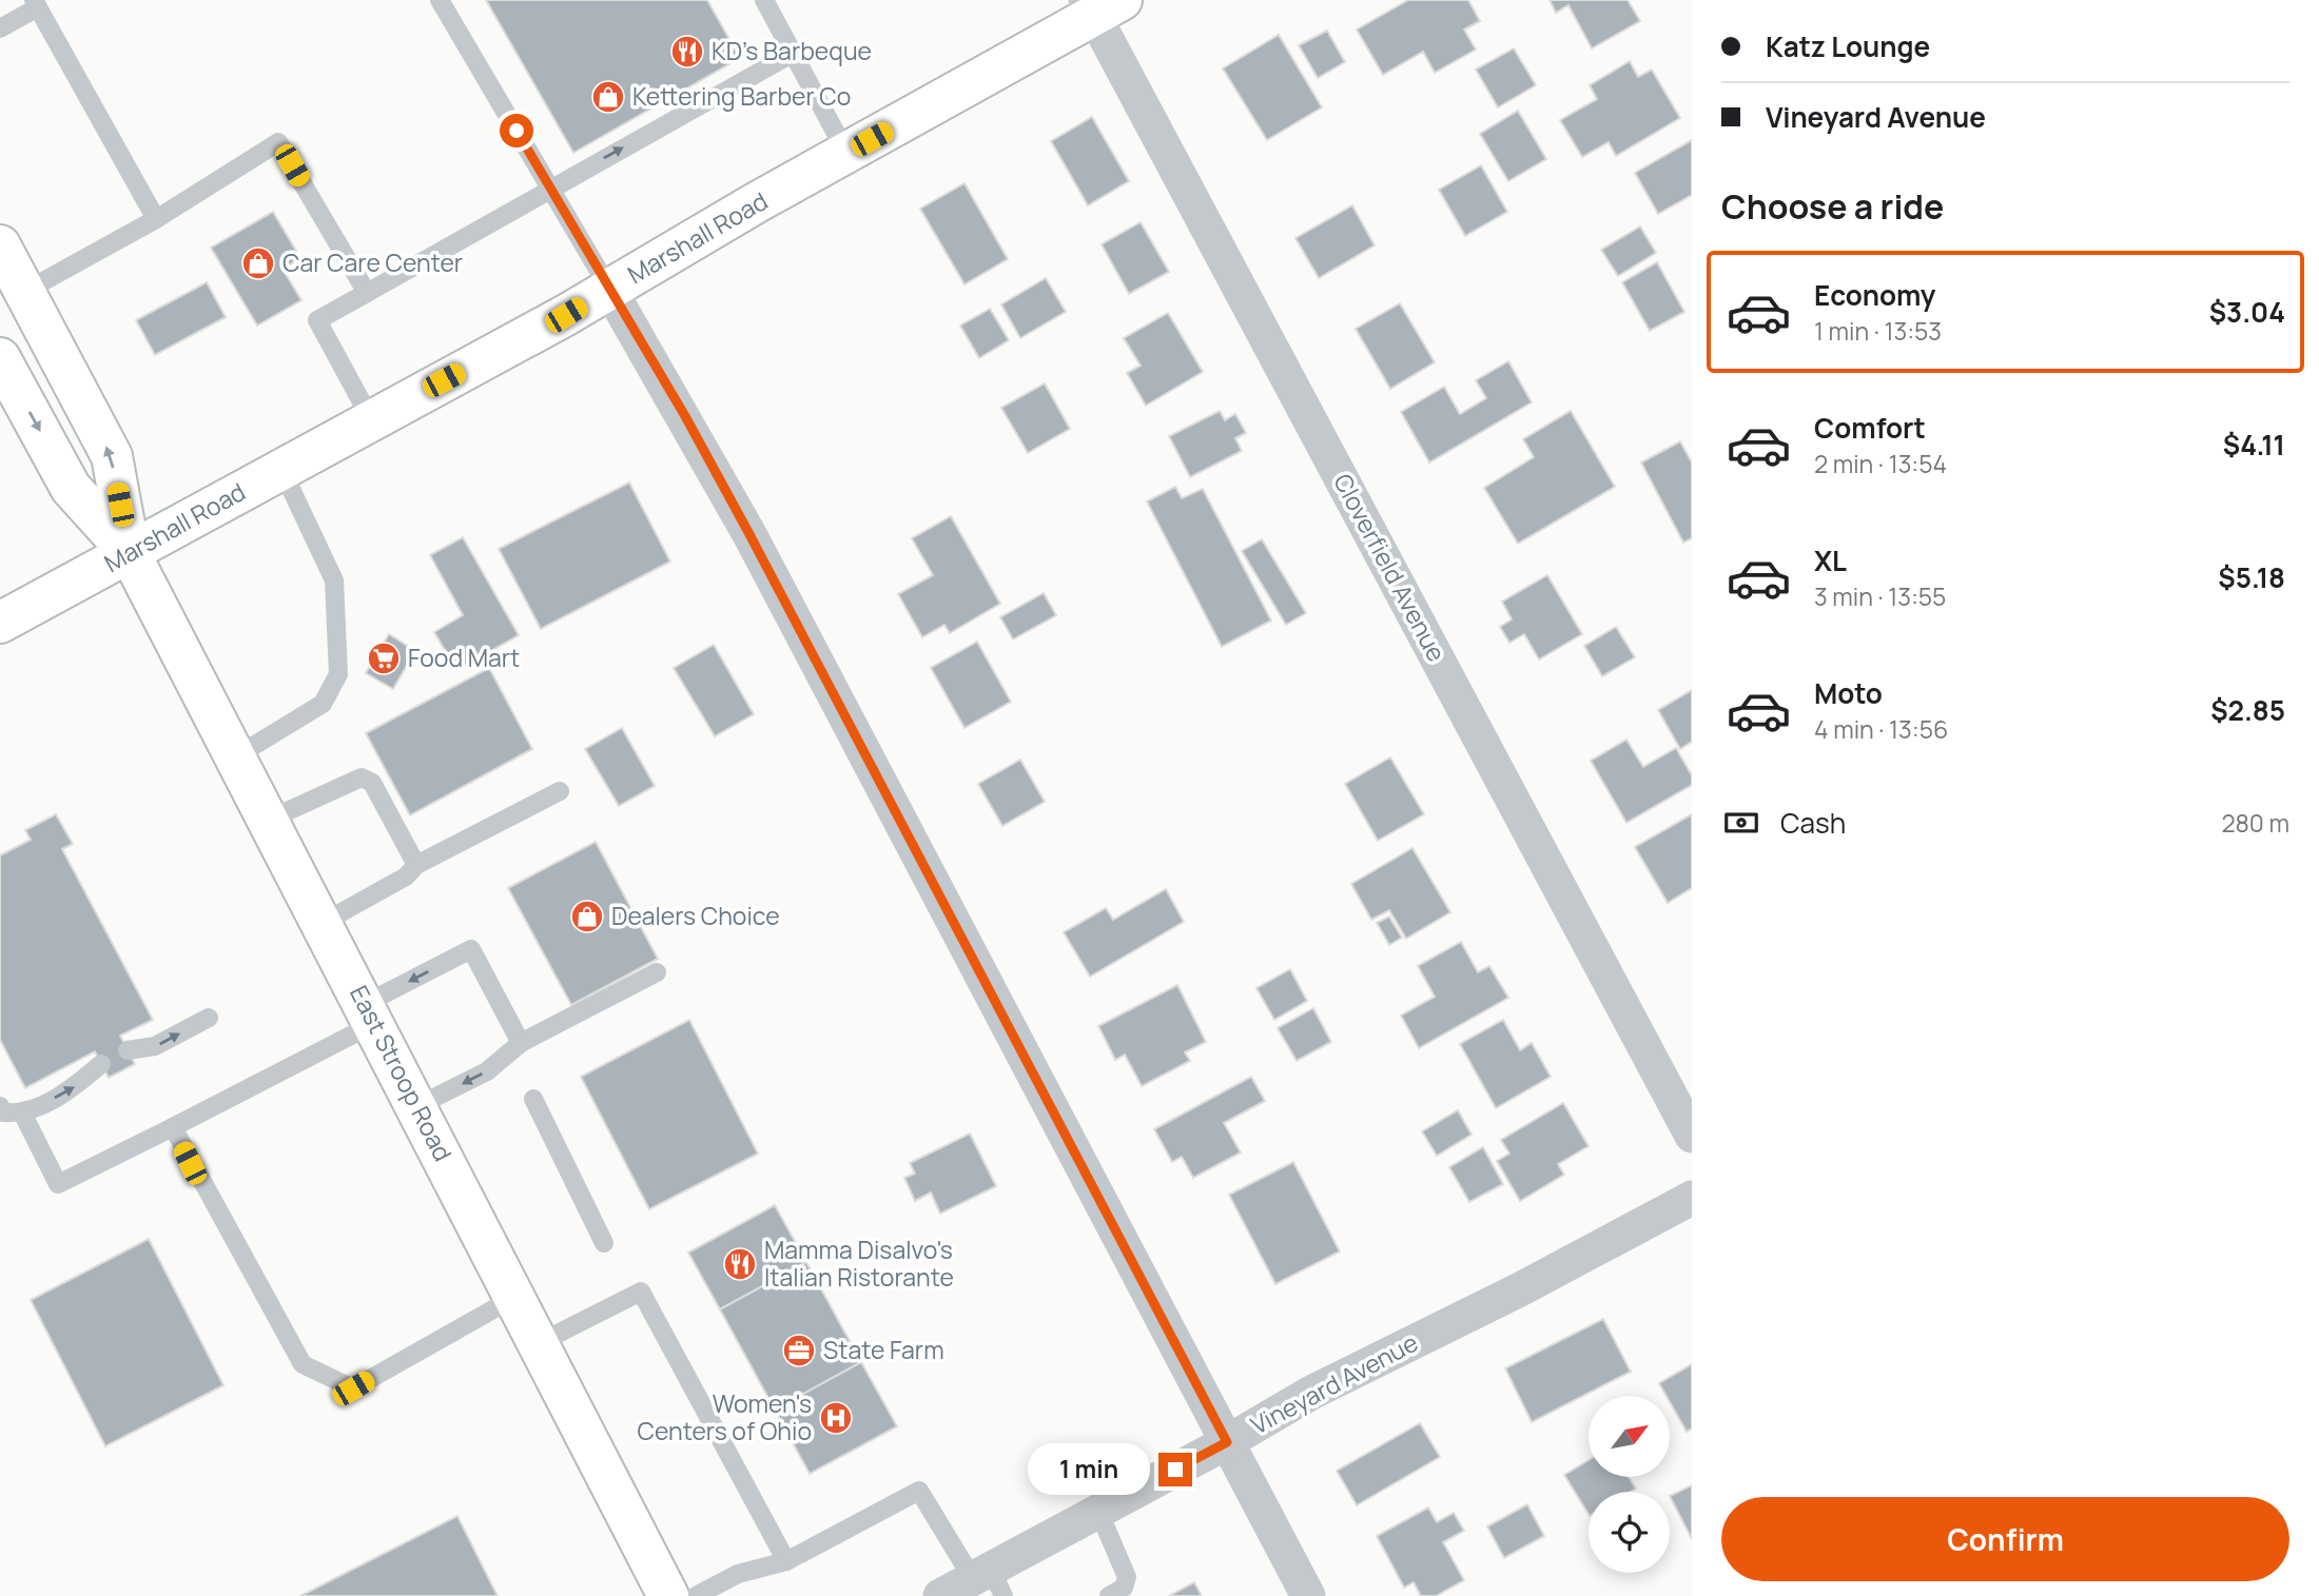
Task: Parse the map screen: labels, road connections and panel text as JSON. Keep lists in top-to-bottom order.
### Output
{
  "streets": {
    "main road": ["Marshall Road", "East Stroop Road"],
    "street": ["Cloverfield Avenue", "Vineyard Avenue"]
  },
  "crossings": [
    ["Marshall Road", "Cloverfield Avenue"],
    ["Marshall Road", "East Stroop Road"]
  ],
  "places": {
    "restaurant": ["KD's Barbeque", "Mamma Disalvo's Italian Ristorante"],
    "shop": ["Kettering Barber Co", "Car Care Center", "Dealers Choice"],
    "supermarket": ["Food Mart"],
    "office": ["State Farm"],
    "hospital": ["Women's Centers of Ohio"]
  },
  "north": "top right",
  "page": {
    "banner": ["Katz Lounge", "Vineyard Avenue"],
    "heading": "Choose a ride",
    "list": [
      {
        "name": "Economy",
        "note": "1 min · 13:53",
        "value": "$3.04"
      },
      {
        "name": "Comfort",
        "note": "2 min · 13:54",
        "value": "$4.11"
      },
      {
        "name": "XL",
        "note": "3 min · 13:55",
        "value": "$5.18"
      },
      {
        "name": "Moto",
        "note": "4 min · 13:56",
        "value": "$2.85"
      }
    ],
    "pay": ["Cash", "280 m"],
    "bubble": "1 min",
    "buttons": "Confirm"
  }
}
